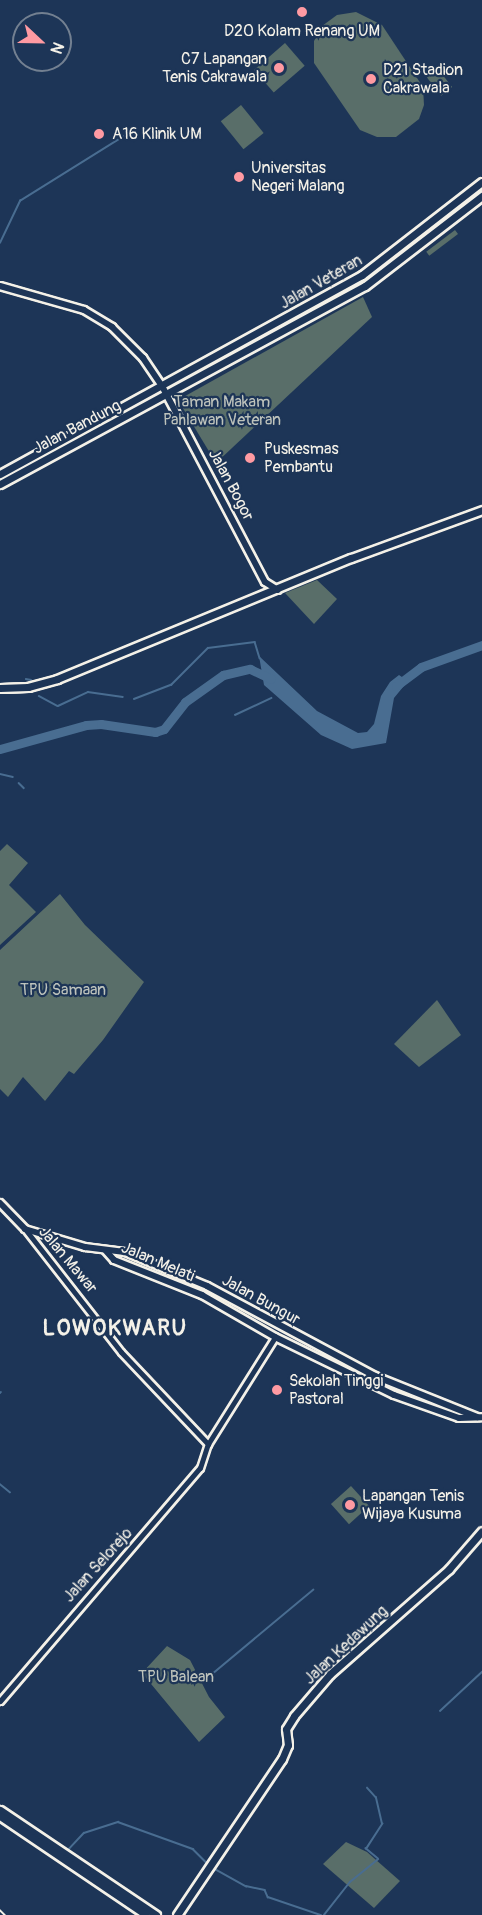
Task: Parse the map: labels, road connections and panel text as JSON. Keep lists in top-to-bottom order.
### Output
{
  "streets": {
    "main road": [
      "Jalan Veteran",
      "Jalan Bandung",
      "Jalan Bogor",
      "Jalan Mawar",
      "Jalan Melati",
      "Jalan Bungur",
      "Jalan Kedawung"
    ],
    "street": ["Jalan Selorejo"]
  },
  "crossings": [
    ["Jalan Veteran", "Jalan Bandung"],
    ["Jalan Veteran", "Jalan Bogor"],
    ["Jalan Bandung", "Jalan Bogor"],
    ["Jalan Mawar", "Jalan Bungur"],
    ["Jalan Mawar", "Jalan Selorejo"],
    ["Jalan Melati", "Jalan Bungur"],
    ["Jalan Melati", "Jalan Selorejo"]
  ],
  "districts": ["LOWOKWARU"],
  "parks": ["Taman Makam Pahlawan Veteran", "TPU Samaan", "TPU Balean"],
  "places": [
    "D20 Kolam Renang UM",
    "C7 Lapangan Tenis Cakrawala",
    "D21 Stadion Cakrawala",
    "A16 Klinik UM",
    "Universitas Negeri Malang",
    "Puskesmas Pembantu",
    "Sekolah Tinggi Pastoral",
    "Lapangan Tenis Wijaya Kusuma"
  ],
  "north": "right"
}
